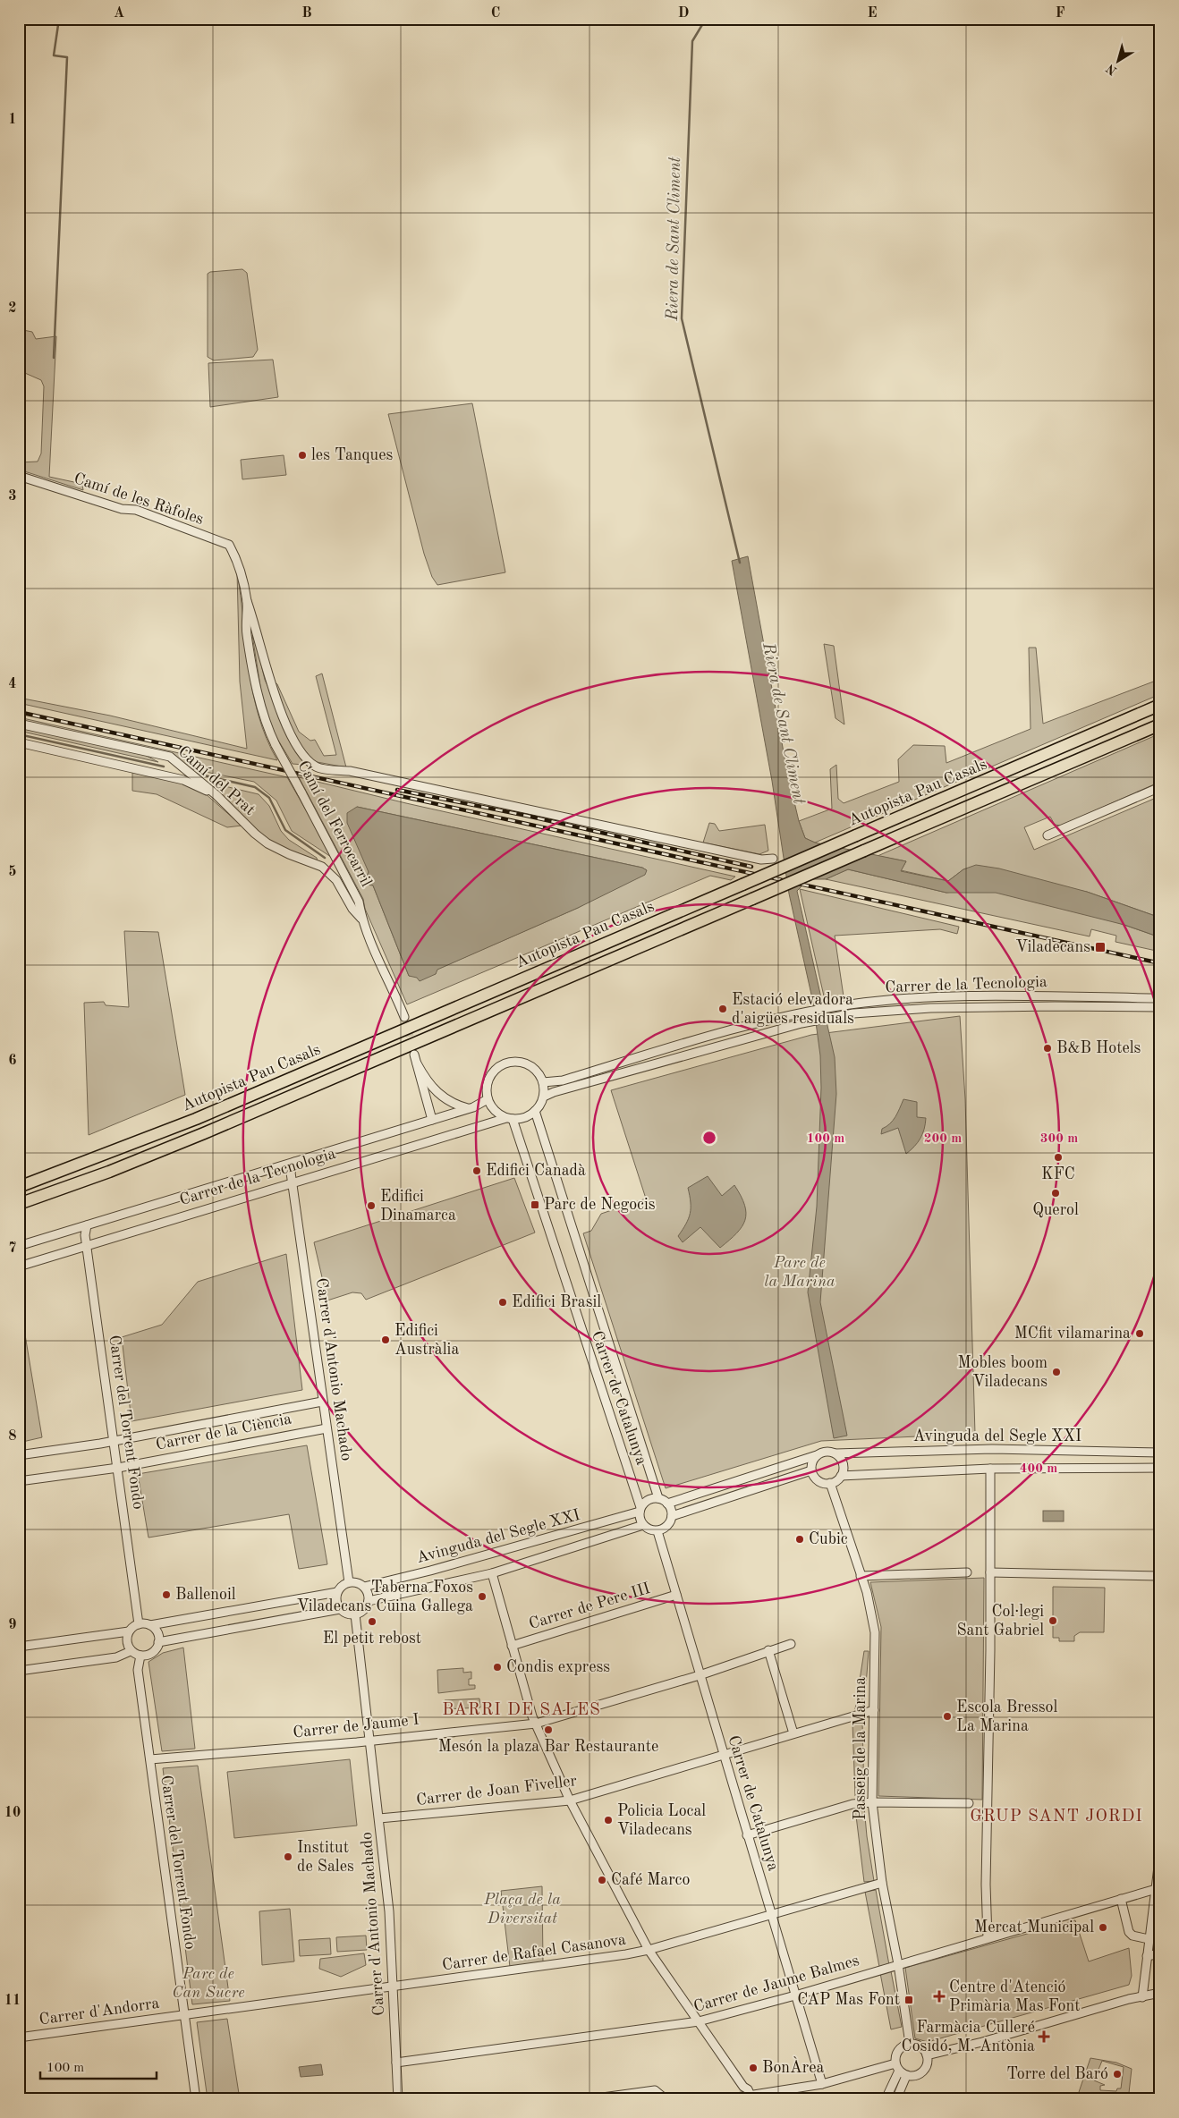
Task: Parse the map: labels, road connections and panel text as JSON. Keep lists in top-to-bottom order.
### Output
{
  "streets": {
    "highway": ["Autopista Pau Casals"],
    "street": [
      "Camí de les Ràfoles",
      "Camí del Prat",
      "Camí del Ferrocarril",
      "Carrer de la Tecnologia",
      "Carrer d'Antonio Machado",
      "Carrer de Catalunya",
      "Carrer del Torrent Fondo",
      "Carrer de la Ciència",
      "Avinguda del Segle XXI",
      "Carrer de Pere III",
      "Carrer de Jaume I",
      "Passeig de la Marina",
      "Carrer de Joan Fiveller",
      "Carrer de Rafael Casanova",
      "Carrer de Jaume Balmes",
      "Carrer d'Andorra"
    ]
  },
  "crossings": [
    ["Camí de les Ràfoles", "Camí del Ferrocarril"],
    ["Camí del Prat", "Camí del Ferrocarril"],
    ["Carrer de la Tecnologia", "Carrer d'Antonio Machado"],
    ["Carrer de la Tecnologia", "Carrer de Catalunya"],
    ["Carrer de la Tecnologia", "Carrer del Torrent Fondo"],
    ["Carrer d'Antonio Machado", "Carrer de la Ciència"],
    ["Carrer d'Antonio Machado", "Avinguda del Segle XXI"],
    ["Carrer d'Antonio Machado", "Carrer de Jaume I"],
    ["Carrer d'Antonio Machado", "Carrer de Joan Fiveller"],
    ["Carrer d'Antonio Machado", "Carrer de Rafael Casanova"],
    ["Carrer d'Antonio Machado", "Carrer de Jaume Balmes"],
    ["Carrer de Catalunya", "Avinguda del Segle XXI"],
    ["Carrer de Catalunya", "Carrer de Pere III"],
    ["Carrer de Catalunya", "Carrer de Jaume I"],
    ["Carrer de Catalunya", "Carrer de Joan Fiveller"],
    ["Carrer de Catalunya", "Carrer de Rafael Casanova"],
    ["Carrer de Catalunya", "Carrer de Jaume Balmes"],
    ["Carrer del Torrent Fondo", "Carrer de la Ciència"],
    ["Carrer del Torrent Fondo", "Carrer de Jaume I"],
    ["Carrer del Torrent Fondo", "Carrer de Rafael Casanova"],
    ["Carrer del Torrent Fondo", "Carrer d'Andorra"],
    ["Avinguda del Segle XXI", "Passeig de la Marina"],
    ["Passeig de la Marina", "Carrer de Joan Fiveller"],
    ["Passeig de la Marina", "Carrer de Rafael Casanova"],
    ["Passeig de la Marina", "Carrer de Jaume Balmes"],
    ["Carrer de Rafael Casanova", "Carrer d'Andorra"]
  ],
  "districts": ["BARRI DE SALES", "GRUP SANT JORDI"],
  "water": ["Riera de Sant Climent"],
  "parks": ["Parc de la Marina", "Plaça de la Diversitat", "Parc de Can Sucre"],
  "places": {
    "other": [
      "les Tanques",
      "Estació elevadora d'aigües residuals",
      "B&B Hotels",
      "KFC",
      "Edifici Canadà",
      "Querol",
      "Edifici Dinamarca",
      "Edifici Brasil",
      "MCfit vilamarina",
      "Edifici Austràlia",
      "Mobles boom Viladecans",
      "Cubic",
      "Ballenoil",
      "Taberna Foxos Viladecans Cuina Gallega",
      "Col·legi Sant Gabriel",
      "El petit rebost",
      "Condis express",
      "Escola Bressol La Marina",
      "Mesón la plaza Bar Restaurante",
      "Policia Local Viladecans",
      "Institut de Sales",
      "Café Marco",
      "Mercat Municipal",
      "BonÀrea",
      "Torre del Baró"
    ],
    "transit": ["Viladecans", "Parc de Negocis", "CAP Mas Font"],
    "health": ["Centre d'Atenció Primària Mas Font", "Farmàcia Culleré Cosidó, M. Antònia"]
  },
  "scale_bar": "100 m",
  "north": "bottom left",
  "grid": {
    "columns": [
      "A",
      "B",
      "C",
      "D",
      "E",
      "F"
    ],
    "rows": [
      "1",
      "2",
      "3",
      "4",
      "5",
      "6",
      "7",
      "8",
      "9",
      "10",
      "11"
    ]
  },
  "rings": [
    "100 m",
    "200 m",
    "300 m",
    "400 m"
  ]
}
